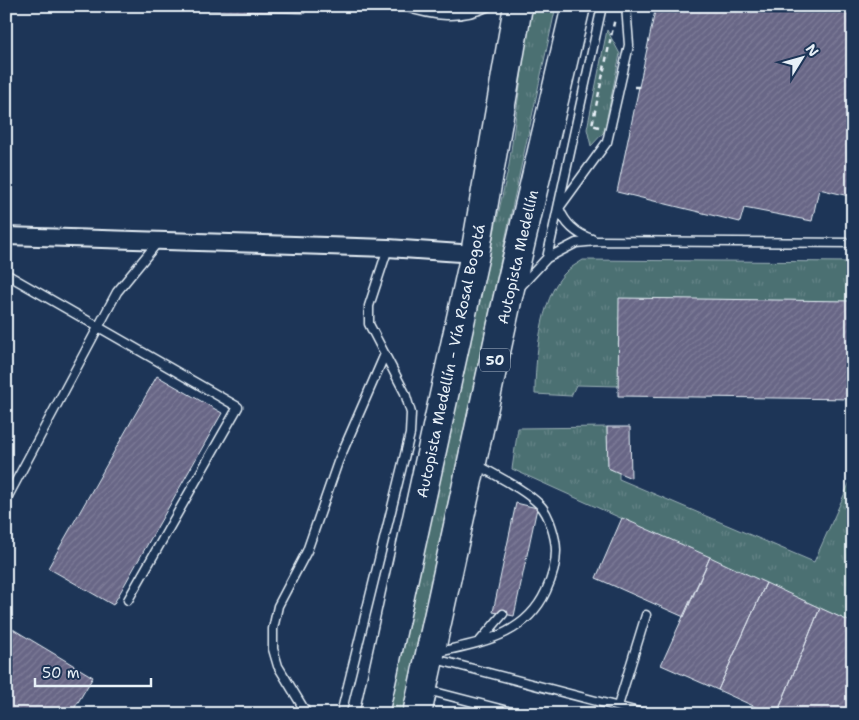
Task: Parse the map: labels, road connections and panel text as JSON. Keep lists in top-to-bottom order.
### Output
{
  "streets": {
    "highway": ["Autopista Medellín", "50", "Autopista Medellín - Vía Rosal Bogotá"]
  },
  "scale_bar": "50 m",
  "north": "top right"
}
